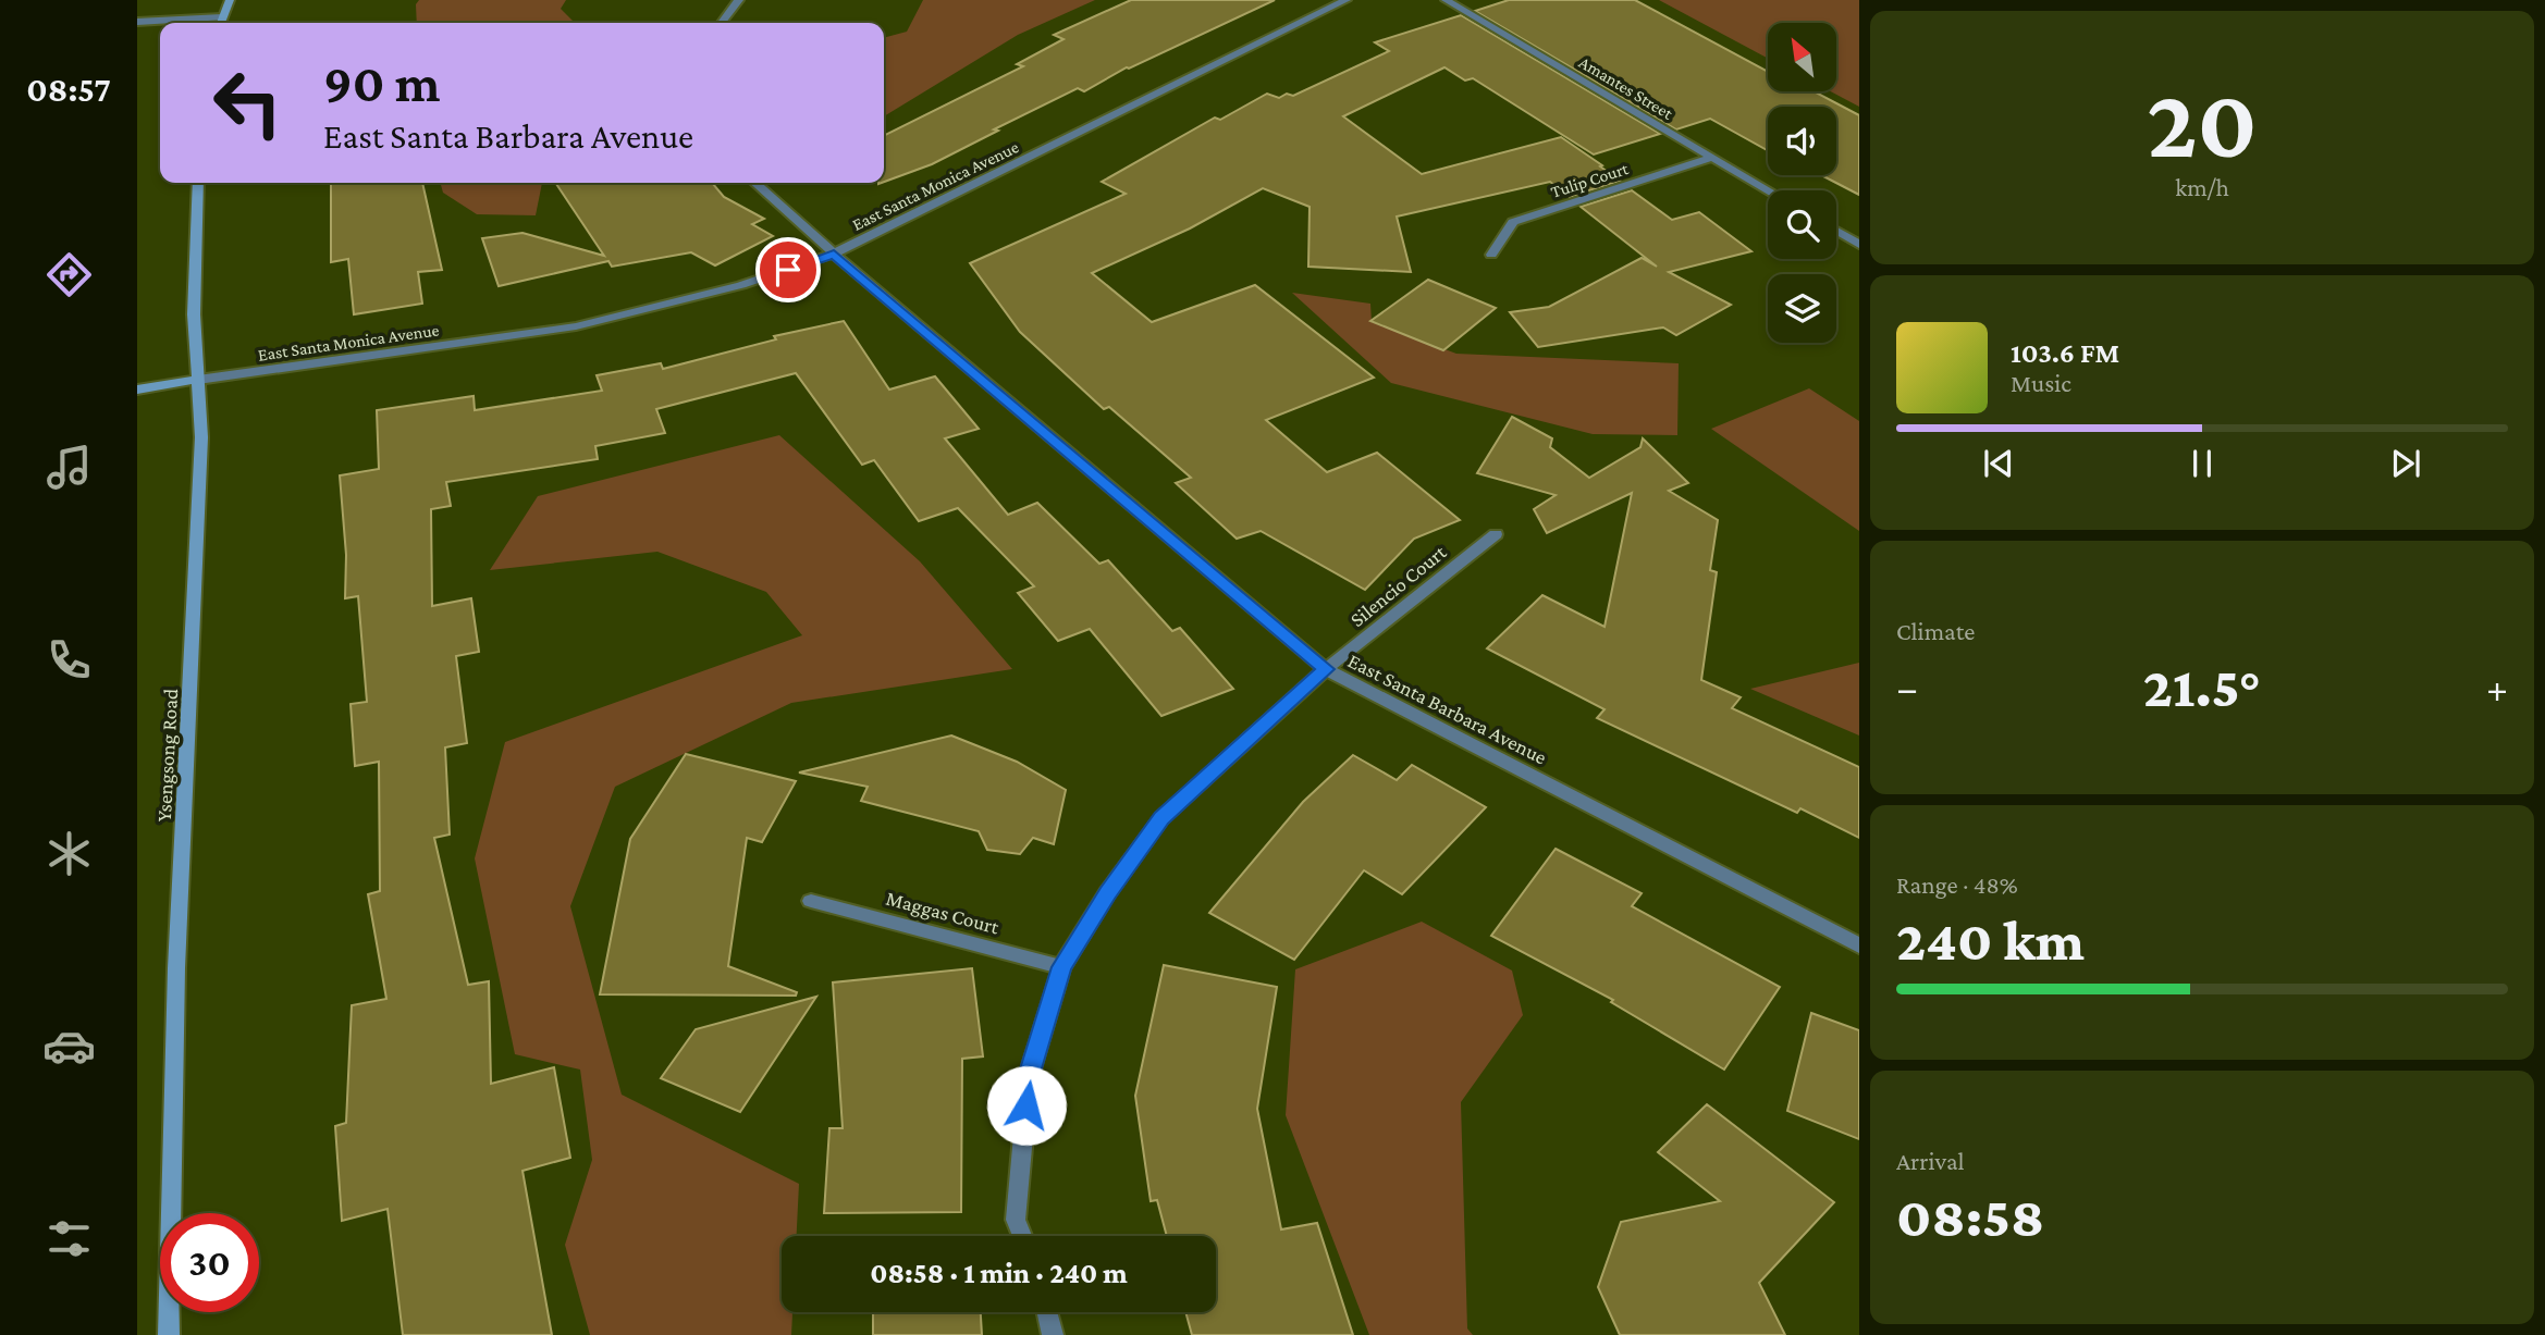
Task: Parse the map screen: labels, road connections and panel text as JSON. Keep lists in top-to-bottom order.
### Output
{
  "streets": {
    "main road": ["Ysengsong Road"],
    "street": [
      "Amantes Street",
      "Tulip Court",
      "East Santa Monica Avenue",
      "Silencio Court",
      "East Santa Barbara Avenue",
      "Maggas Court"
    ]
  },
  "crossings": [
    ["Amantes Street", "Tulip Court"],
    ["East Santa Monica Avenue", "East Santa Barbara Avenue"],
    ["East Santa Monica Avenue", "Ysengsong Road"],
    ["Silencio Court", "East Santa Barbara Avenue"],
    ["Silencio Court", "Maggas Court"]
  ],
  "north": "top left",
  "page": {
    "tabs": "08:57",
    "tile": [
      ["20", "km/h"],
      "Climate",
      ["Range · 48%", "240 km"],
      ["Arrival", "08:58"]
    ],
    "turn": ["90 m", "East Santa Barbara Avenue"],
    "song": ["103.6 FM", "Music"],
    "heat": ["−", "21.5°", "+"],
    "limit": "30",
    "trip": "08:58 · 1 min · 240 m"
  }
}
